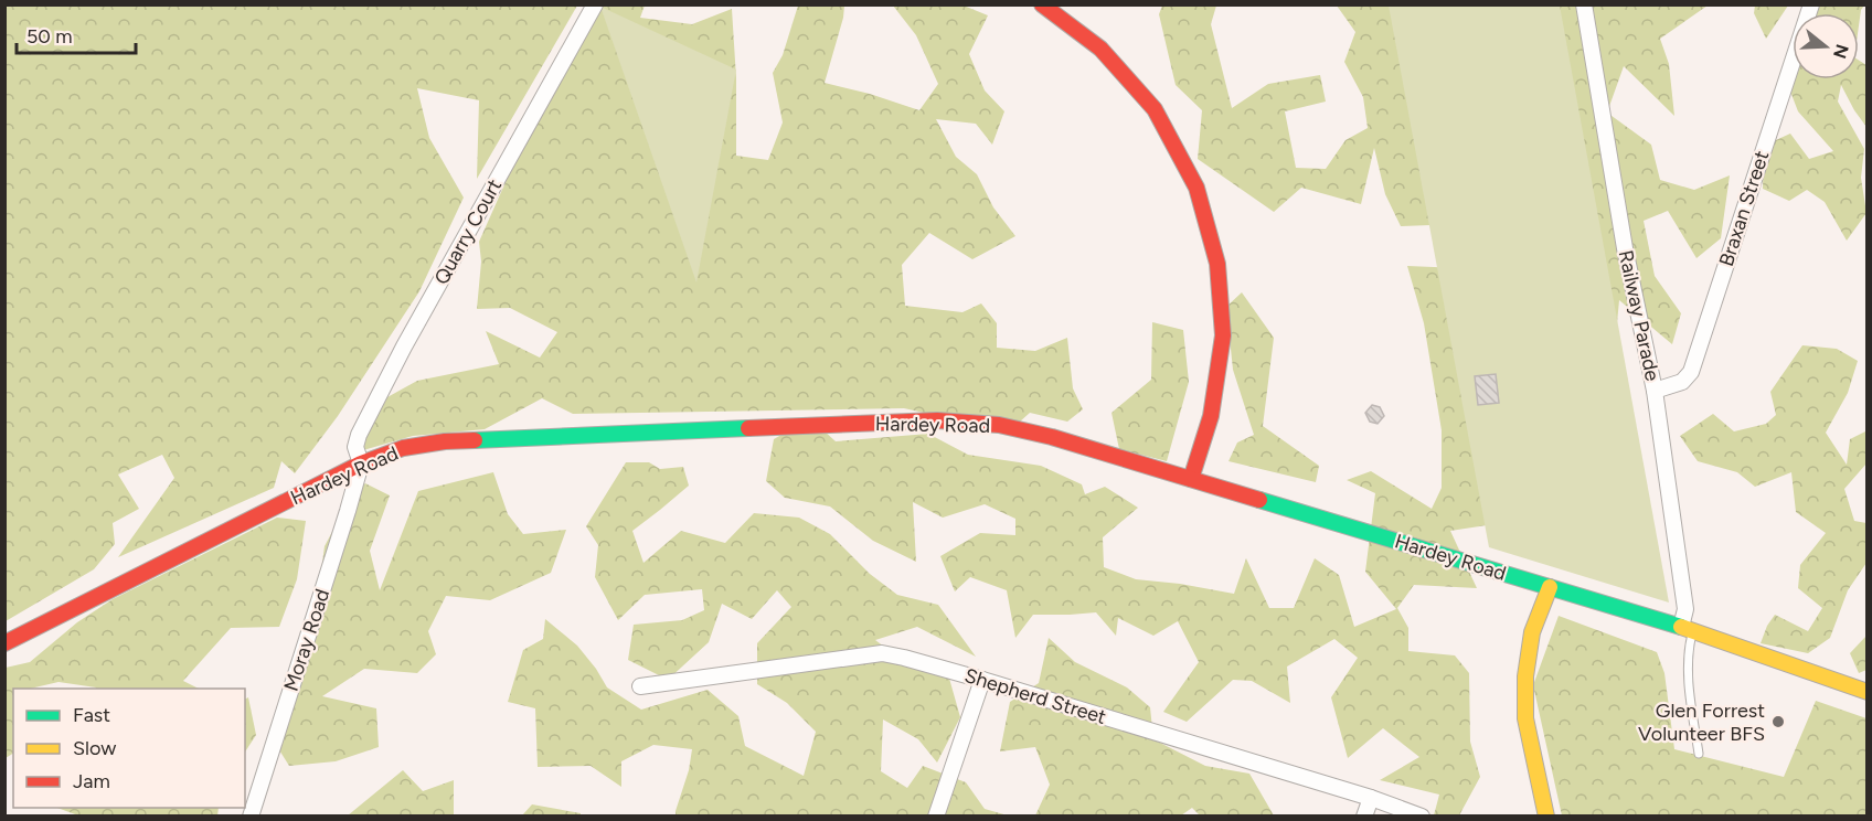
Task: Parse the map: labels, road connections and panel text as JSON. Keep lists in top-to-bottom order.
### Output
{
  "streets": {
    "street": [
      "Braxan Street",
      "Quarry Court",
      "Railway Parade",
      "Hardey Road",
      "Moray Road",
      "Shepherd Street"
    ]
  },
  "crossings": [
    ["Braxan Street", "Railway Parade"],
    ["Quarry Court", "Hardey Road"],
    ["Quarry Court", "Moray Road"],
    ["Railway Parade", "Hardey Road"],
    ["Hardey Road", "Moray Road"]
  ],
  "places": ["Glen Forrest Volunteer BFS"],
  "legend": ["Fast", "Slow", "Jam"],
  "scale_bar": "50 m",
  "north": "right"
}
